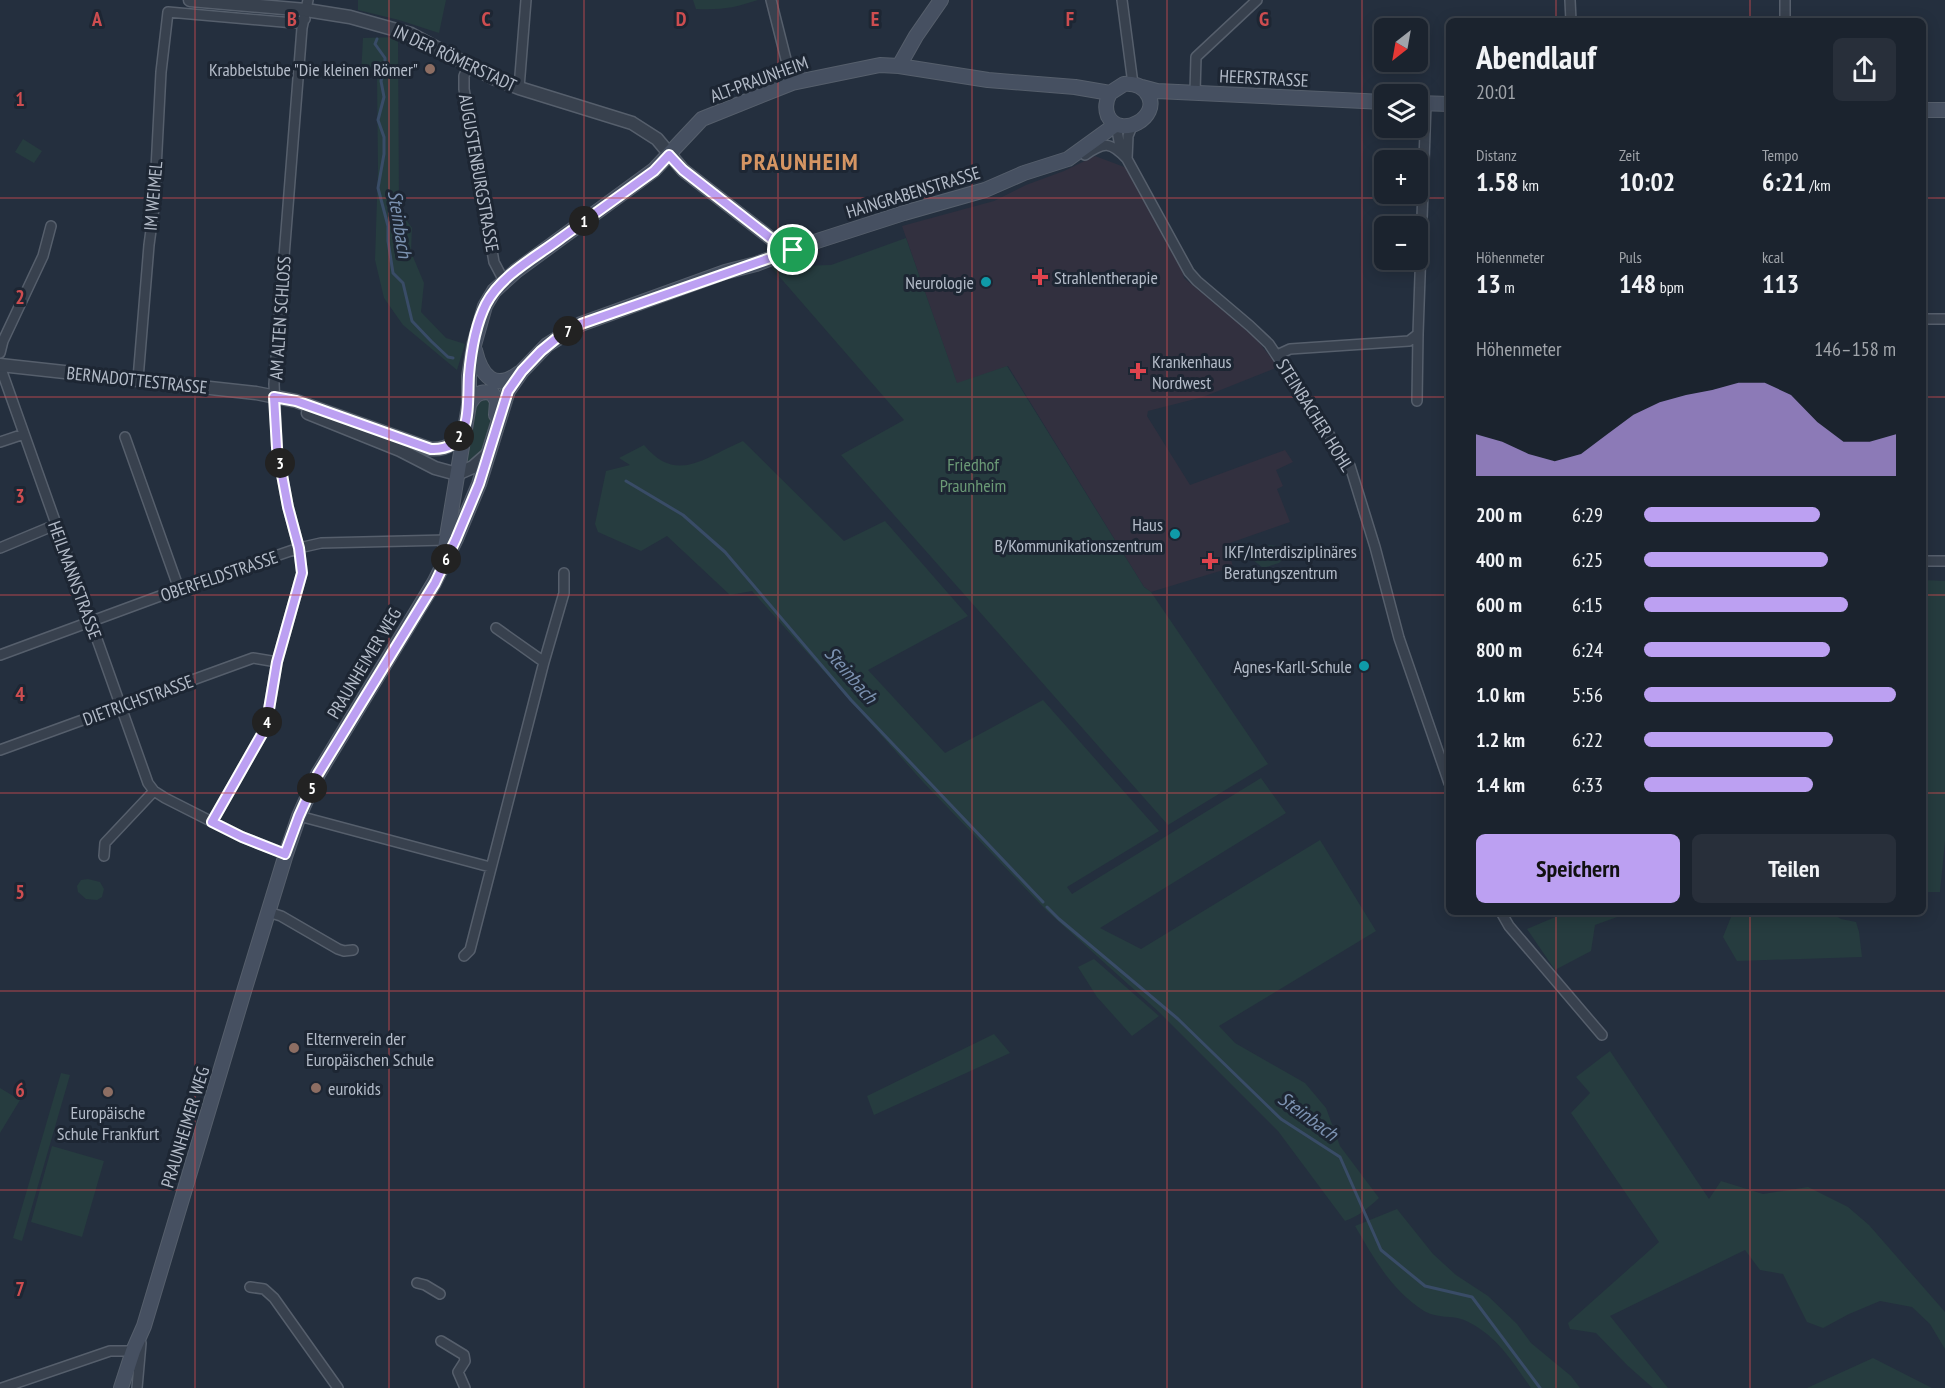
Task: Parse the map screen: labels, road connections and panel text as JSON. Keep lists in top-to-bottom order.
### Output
{
  "streets": {
    "main road": [
      "HEERSTRASSE",
      "ALT-PRAUNHEIM",
      "HAINGRABENSTRASSE",
      "PRAUNHEIMER WEG"
    ],
    "street": [
      "IN DER RÖMERSTADT",
      "AUGUSTENBURGSTRASSE",
      "IM WEIMEL",
      "AM ALTEN SCHLOSS",
      "BERNADOTTESTRASSE",
      "STEINBACHER HOHL",
      "OBERFELDSTRASSE",
      "HEILMANNSTRASSE",
      "DIETRICHSTRASSE"
    ]
  },
  "crossings": [
    ["IN DER RÖMERSTADT", "ALT-PRAUNHEIM"],
    ["IN DER RÖMERSTADT", "AUGUSTENBURGSTRASSE"],
    ["IN DER RÖMERSTADT", "HAINGRABENSTRASSE"],
    ["IN DER RÖMERSTADT", "IM WEIMEL"],
    ["IN DER RÖMERSTADT", "AM ALTEN SCHLOSS"],
    ["HEERSTRASSE", "HAINGRABENSTRASSE"],
    ["HEERSTRASSE", "STEINBACHER HOHL"],
    ["ALT-PRAUNHEIM", "AUGUSTENBURGSTRASSE"],
    ["ALT-PRAUNHEIM", "PRAUNHEIMER WEG"],
    ["HAINGRABENSTRASSE", "STEINBACHER HOHL"],
    ["HAINGRABENSTRASSE", "PRAUNHEIMER WEG"],
    ["IM WEIMEL", "BERNADOTTESTRASSE"],
    ["AM ALTEN SCHLOSS", "BERNADOTTESTRASSE"],
    ["AM ALTEN SCHLOSS", "OBERFELDSTRASSE"],
    ["AM ALTEN SCHLOSS", "DIETRICHSTRASSE"],
    ["BERNADOTTESTRASSE", "HEILMANNSTRASSE"],
    ["OBERFELDSTRASSE", "HEILMANNSTRASSE"],
    ["OBERFELDSTRASSE", "PRAUNHEIMER WEG"],
    ["HEILMANNSTRASSE", "DIETRICHSTRASSE"]
  ],
  "districts": ["PRAUNHEIM"],
  "water": ["Steinbach"],
  "parks": ["Friedhof Praunheim"],
  "places": {
    "other": [
      "Krabbelstube \"Die kleinen Römer\"",
      "Neurologie",
      "Haus B/Kommunikationszentrum",
      "Agnes-Karll-Schule",
      "Elternverein der Europäischen Schule",
      "eurokids",
      "Europäische Schule Frankfurt"
    ],
    "health": ["Strahlentherapie", "Krankenhaus Nordwest", "IKF/Interdisziplinäres Beratungszentrum"]
  },
  "north": "bottom left",
  "page": {
    "map_buttons": ["+", "−"],
    "heading": ["Abendlauf", "20:01"],
    "stats": [
      ["Distanz", "1.58 km"],
      ["Zeit", "10:02"],
      ["Tempo", "6:21 /km"],
      ["Höhenmeter", "13 m"],
      ["Puls", "148 bpm"],
      ["kcal", "113"]
    ],
    "pins": [
      "1",
      "7",
      "2",
      "3",
      "6",
      "4",
      "5"
    ],
    "chart": ["Höhenmeter", "146–158 m"],
    "list": [
      {
        "name": "200 m",
        "note": "6:29"
      },
      {
        "name": "400 m",
        "note": "6:25"
      },
      {
        "name": "600 m",
        "note": "6:15"
      },
      {
        "name": "800 m",
        "note": "6:24"
      },
      {
        "name": "1.0 km",
        "note": "5:56"
      },
      {
        "name": "1.2 km",
        "note": "6:22"
      },
      {
        "name": "1.4 km",
        "note": "6:33"
      }
    ],
    "buttons": ["Speichern", "Teilen"]
  },
  "grid": {
    "columns": [
      "A",
      "B",
      "C",
      "D",
      "E",
      "F",
      "G"
    ],
    "rows": [
      "1",
      "2",
      "3",
      "4",
      "5",
      "6",
      "7"
    ]
  }
}
